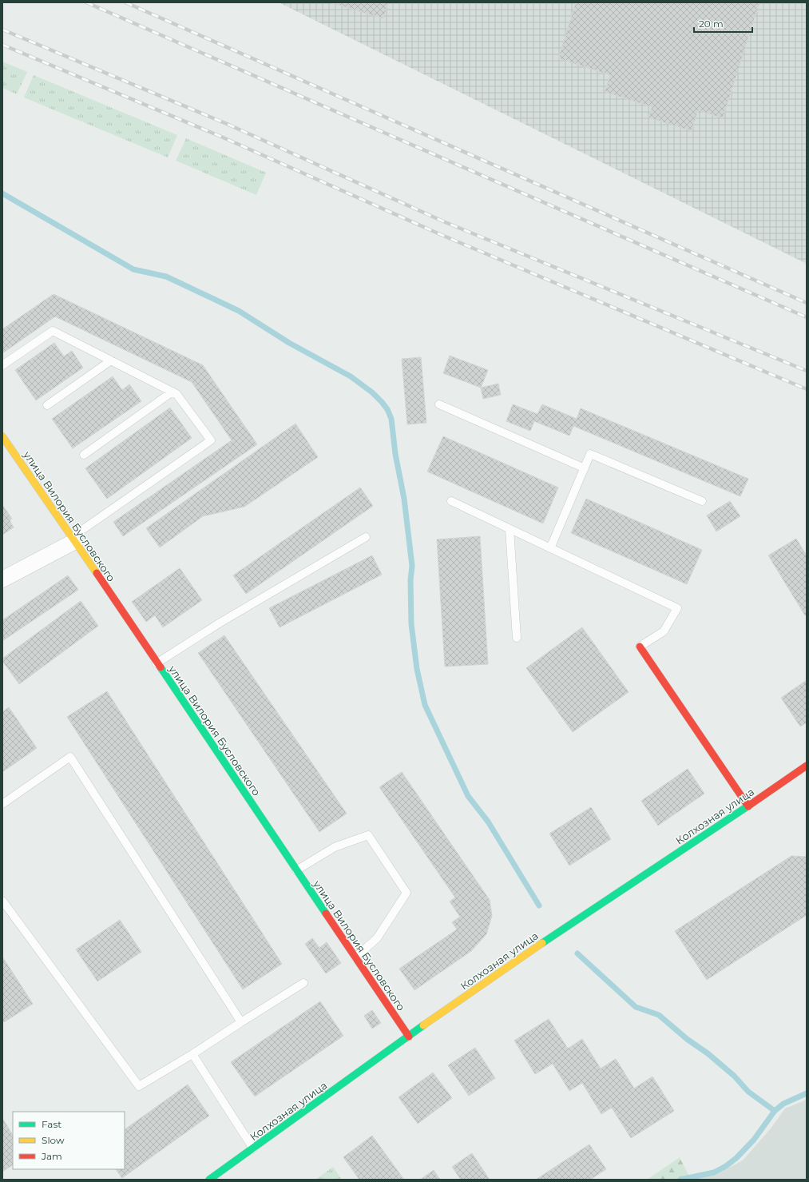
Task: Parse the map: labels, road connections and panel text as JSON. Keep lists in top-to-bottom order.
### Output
{
  "streets": {
    "street": ["улица Вилория Бусловского", "Колхозная улица"]
  },
  "crossings": [
    ["улица Вилория Бусловского", "Колхозная улица"]
  ],
  "legend": ["Fast", "Slow", "Jam"],
  "scale_bar": "20 m"
}
